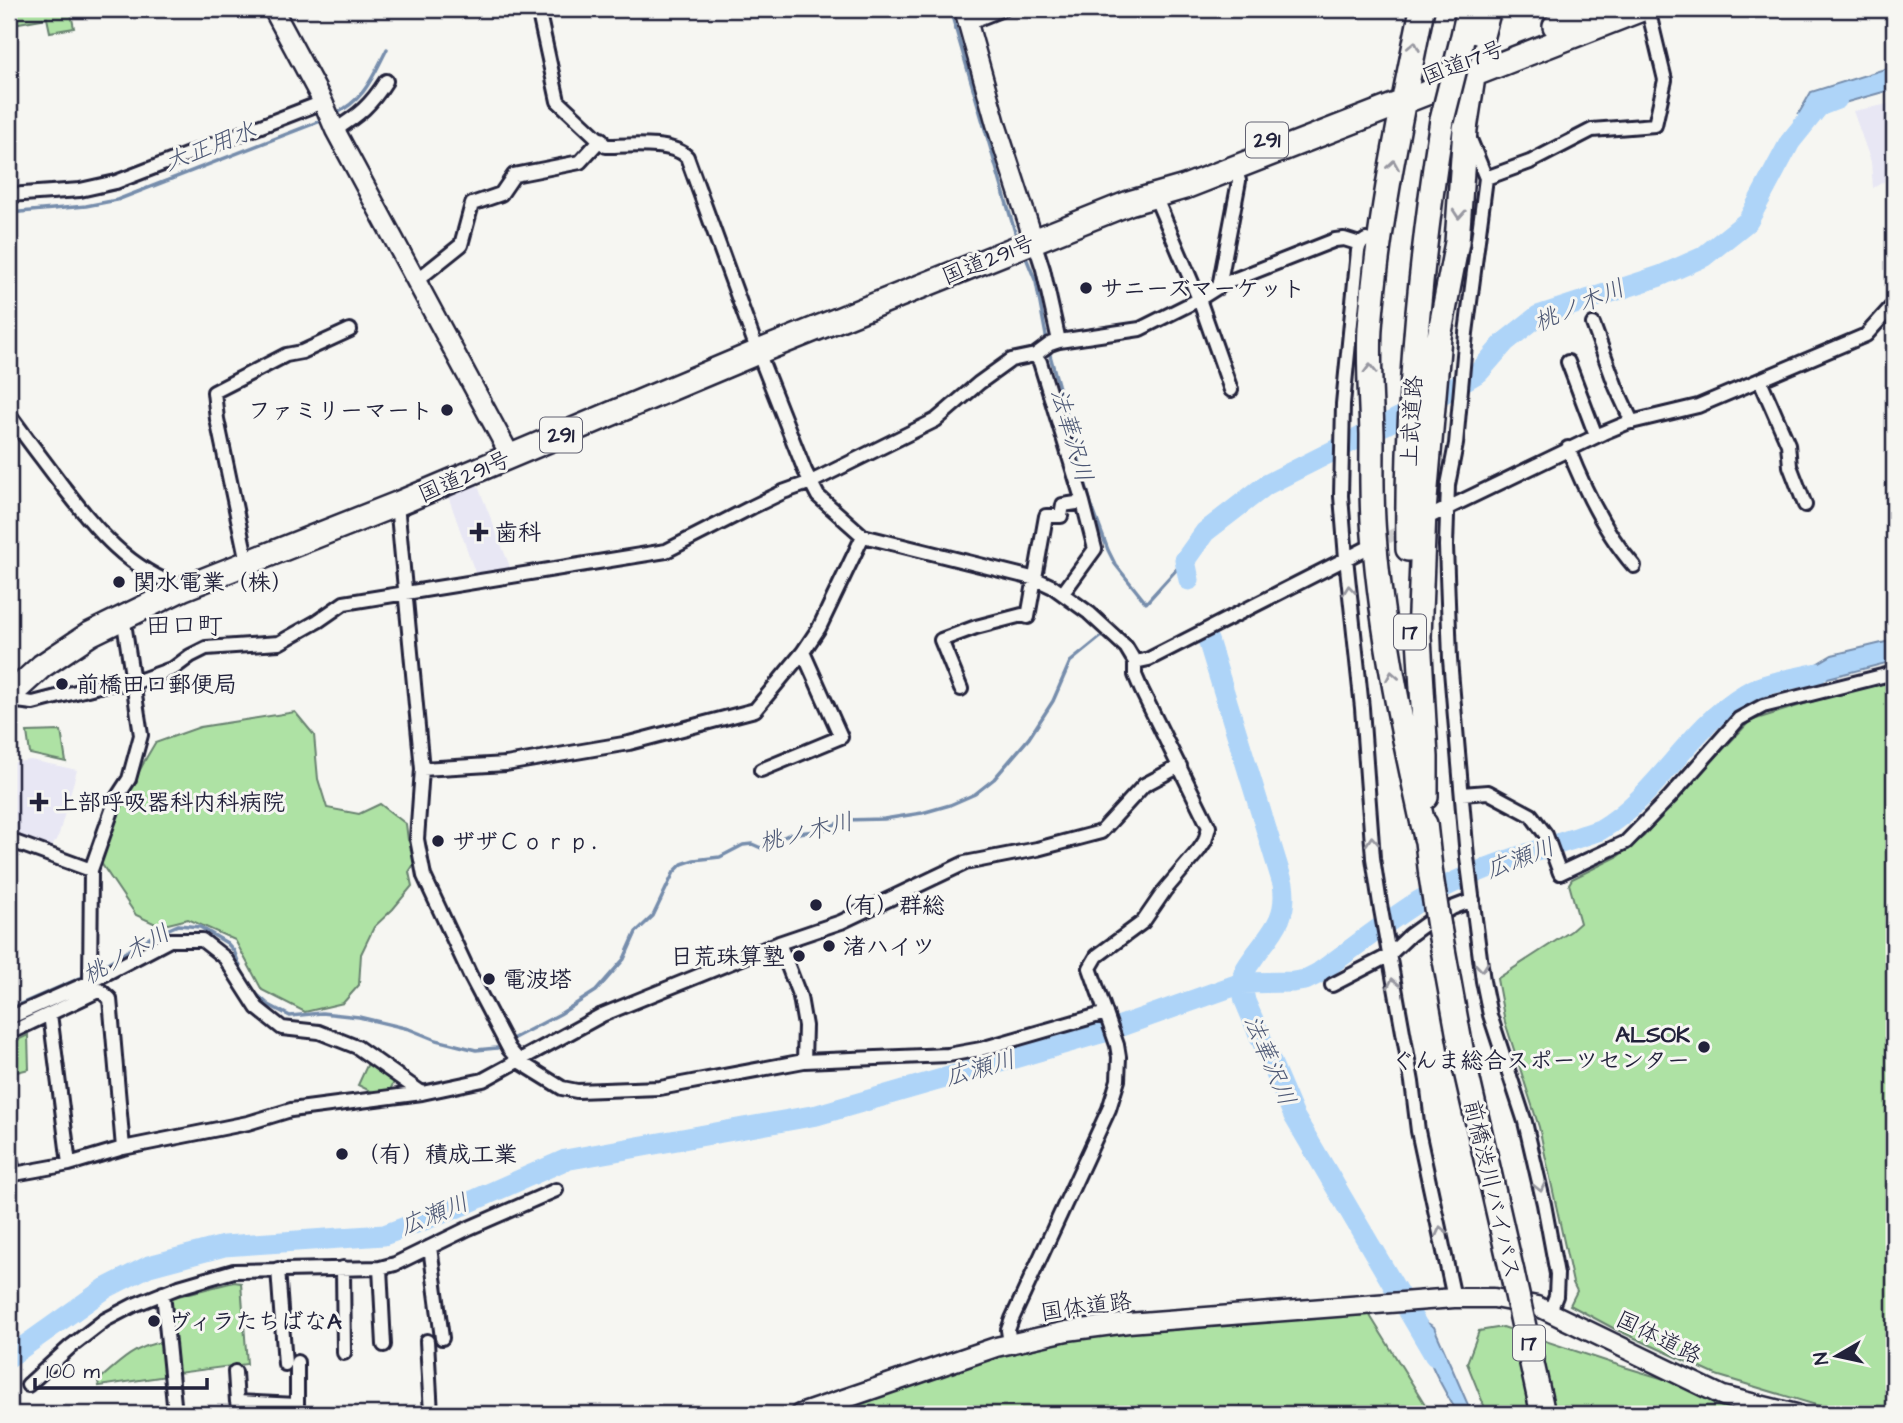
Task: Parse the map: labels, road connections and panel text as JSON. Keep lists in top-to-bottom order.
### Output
{
  "streets": {
    "highway": [
      "国道17号",
      "291",
      "国道291号",
      "上武道路",
      "17",
      "前橋渋川バイパス"
    ],
    "street": ["国体道路"]
  },
  "crossings": [
    ["国道17号", "国道291号"],
    ["国道17号", "上武道路"],
    ["上武道路", "前橋渋川バイパス"]
  ],
  "districts": ["田口町"],
  "water": [
    "大正用水",
    "桃ノ木川",
    "法華沢川",
    "広瀬川"
  ],
  "places": {
    "other": [
      "サニーズマーケット",
      "ファミリーマート",
      "関水電業（株）",
      "前橋田口郵便局",
      "ザザＣｏｒｐ．",
      "（有）群総",
      "渚ハイツ",
      "日荒珠算塾",
      "電波塔",
      "ALSOK ぐんま総合スポーツセンター",
      "（有）積成工業",
      "ヴィラたちばなA"
    ],
    "health": ["歯科", "上部呼吸器科内科病院"]
  },
  "scale_bar": "100 m",
  "north": "left"
}
